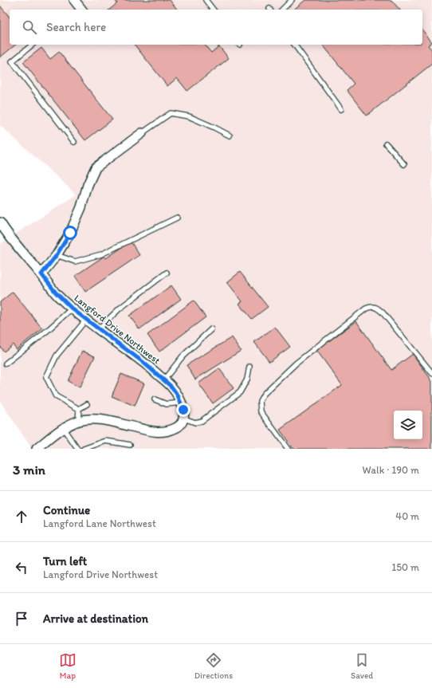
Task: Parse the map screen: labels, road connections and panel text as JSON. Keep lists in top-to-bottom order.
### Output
{
  "streets": {
    "street": ["Langford Drive Northwest"]
  },
  "page": {
    "search": "Search here",
    "heading": ["3 min", "Walk · 190 m"],
    "list": [
      ["Continue", "Langford Lane Northwest", "40 m"],
      ["Turn left", "Langford Drive Northwest", "150 m"],
      "Arrive at destination"
    ],
    "nav": ["Map", "Directions", "Saved"]
  }
}
